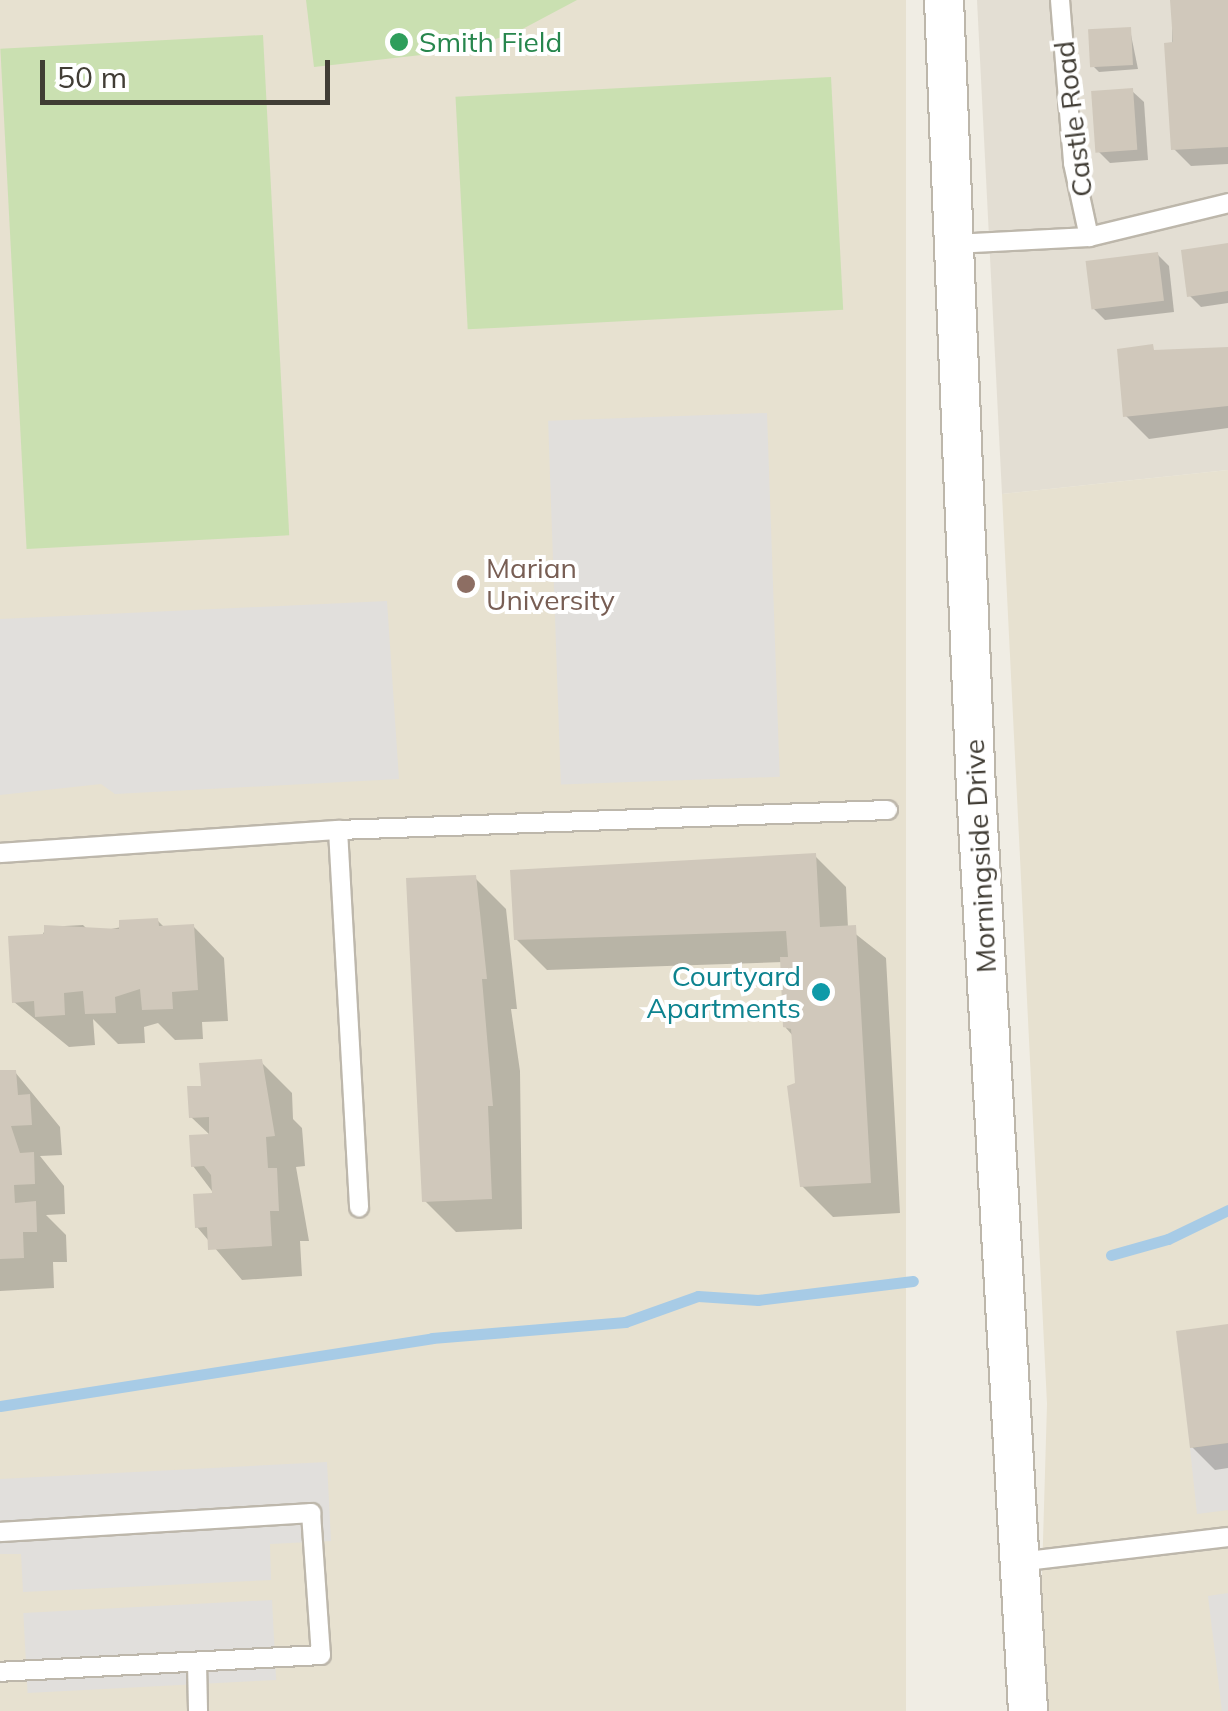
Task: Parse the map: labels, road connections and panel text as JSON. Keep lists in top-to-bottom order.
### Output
{
  "streets": {
    "street": ["Morningside Drive"],
    "lane": ["Castle Road"]
  },
  "places": ["Smith Field", "Marian University", "Courtyard Apartments"],
  "scale_bar": "50 m"
}
